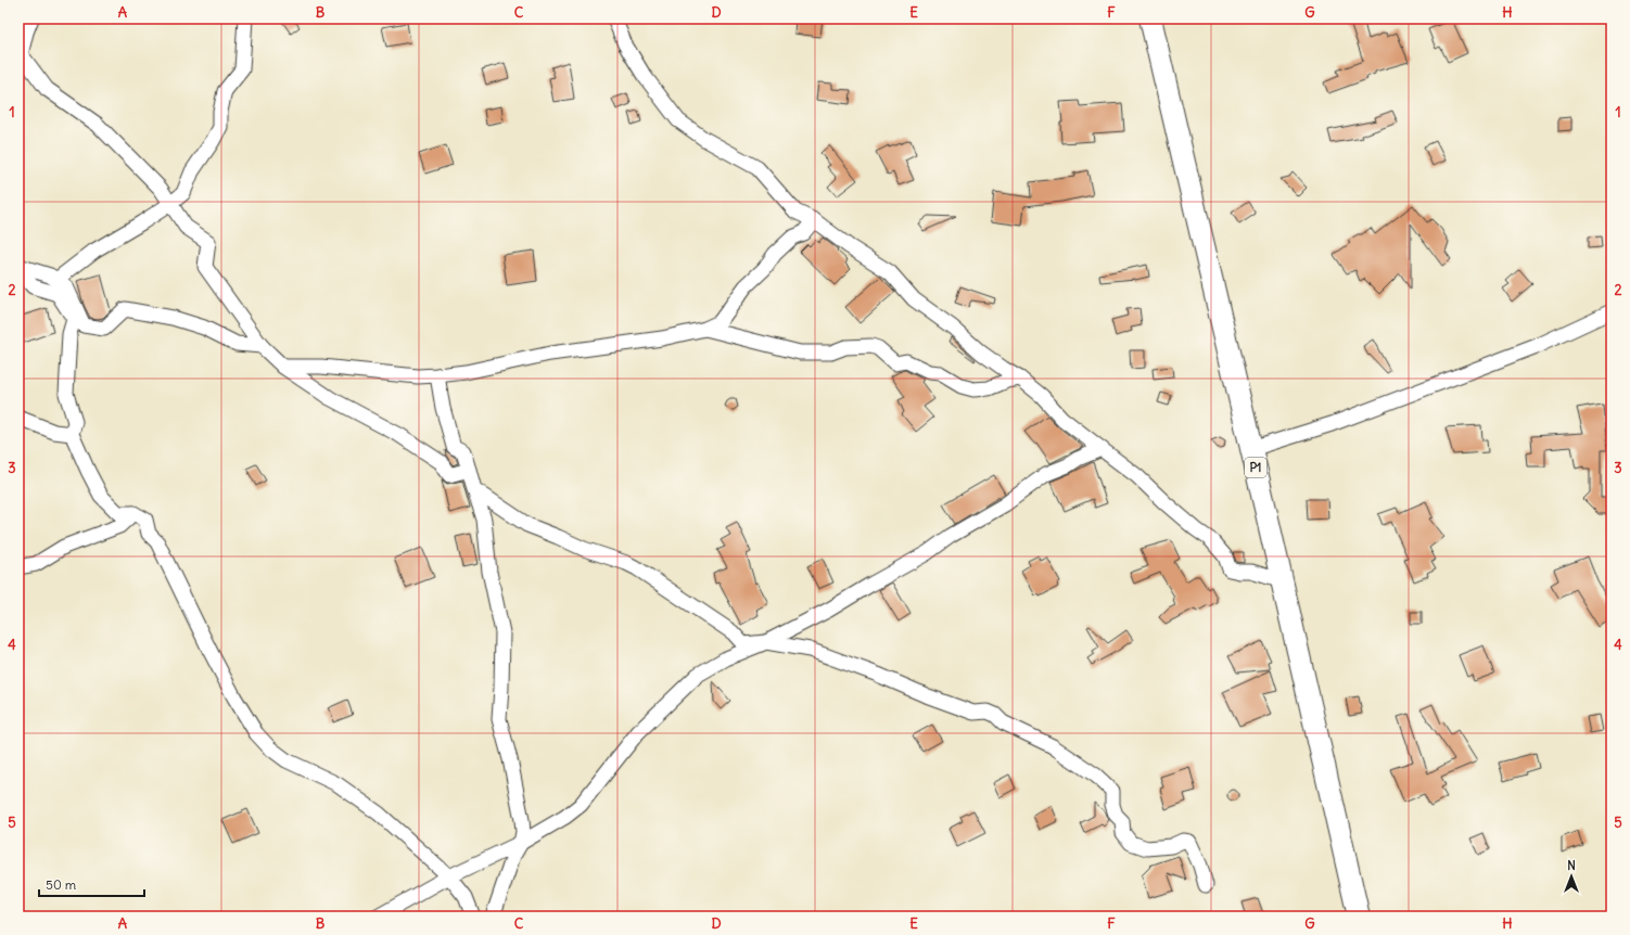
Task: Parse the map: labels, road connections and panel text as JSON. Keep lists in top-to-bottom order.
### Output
{
  "streets": {
    "main road": ["P1"]
  },
  "scale_bar": "50 m",
  "north": "top",
  "grid": {
    "columns": [
      "A",
      "B",
      "C",
      "D",
      "E",
      "F",
      "G",
      "H"
    ],
    "rows": [
      "1",
      "2",
      "3",
      "4",
      "5"
    ]
  }
}
